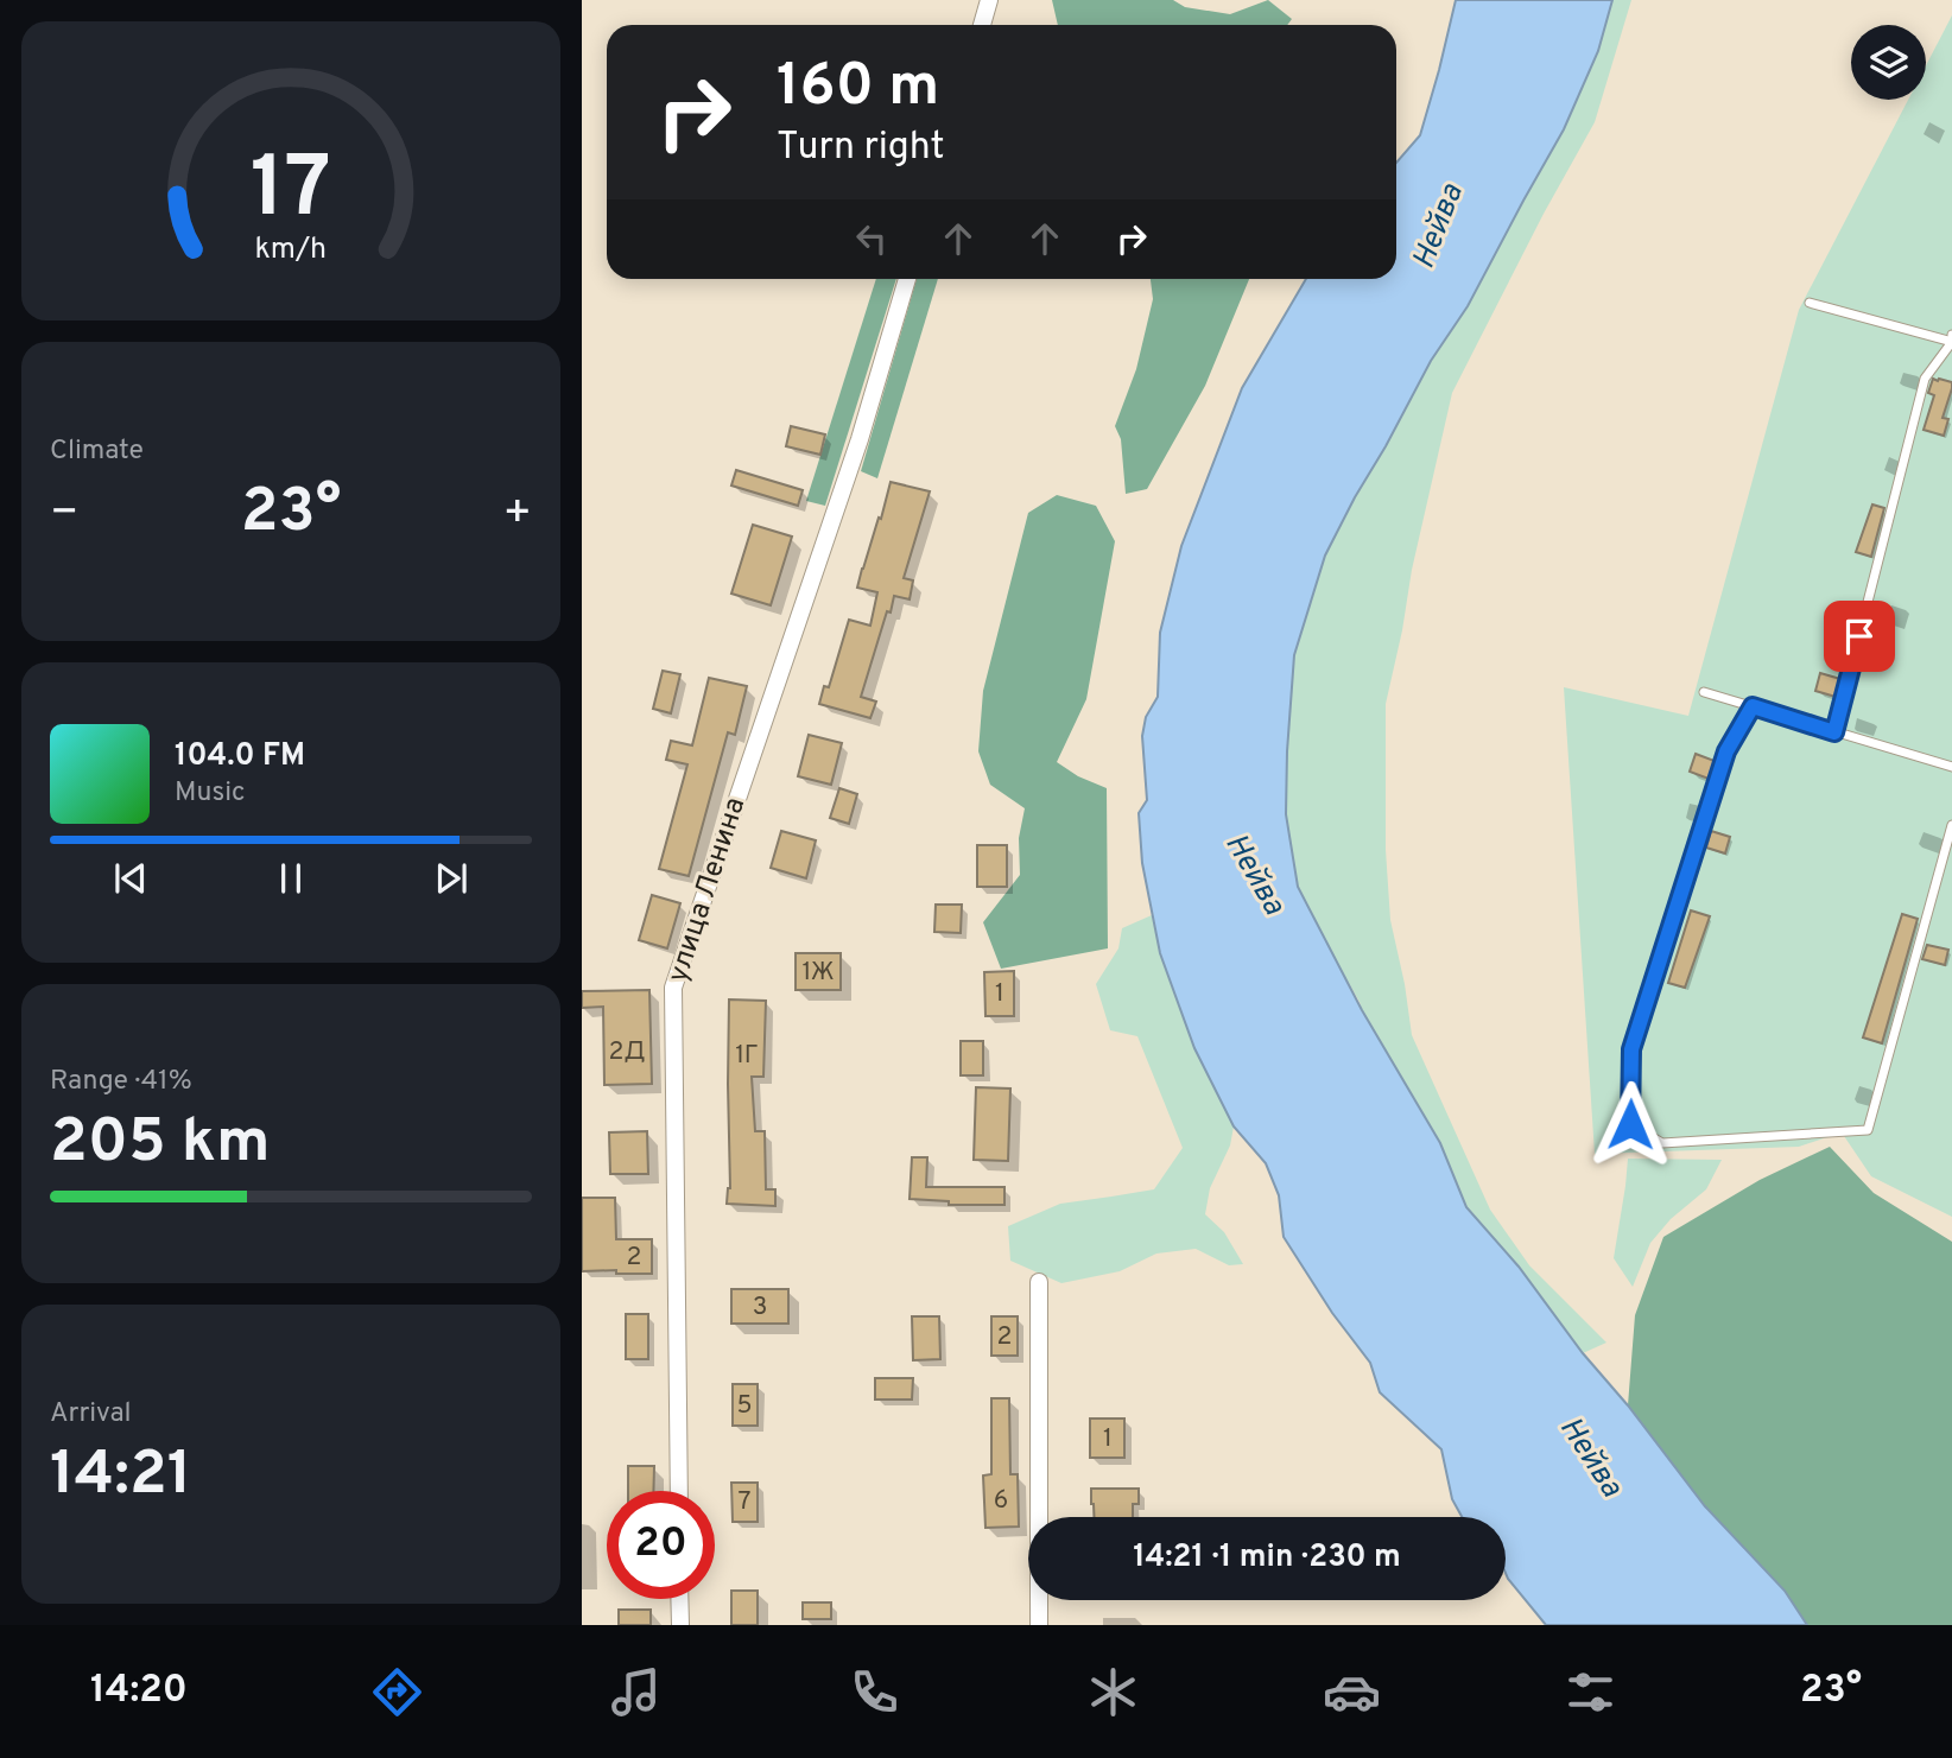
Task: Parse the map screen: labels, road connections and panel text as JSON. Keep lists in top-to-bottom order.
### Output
{
  "streets": {
    "street": ["улица Ленина"]
  },
  "water": ["Нейва"],
  "house_numbers": [
    "1Ж",
    "1",
    "2Д",
    "1Г",
    "2",
    "3",
    "2",
    "5",
    "1",
    "6",
    "7"
  ],
  "page": {
    "turn": ["160 m", "Turn right"],
    "tile": [
      "Climate",
      ["Range · 41%", "205 km"],
      ["Arrival", "14:21"]
    ],
    "heat": ["−", "23°", "+"],
    "song": ["104.0 FM", "Music"],
    "limit": "20",
    "trip": "14:21 · 1 min · 230 m",
    "tabs": ["14:20", "23°"],
    "gauge": ["17", "km/h"]
  }
}
